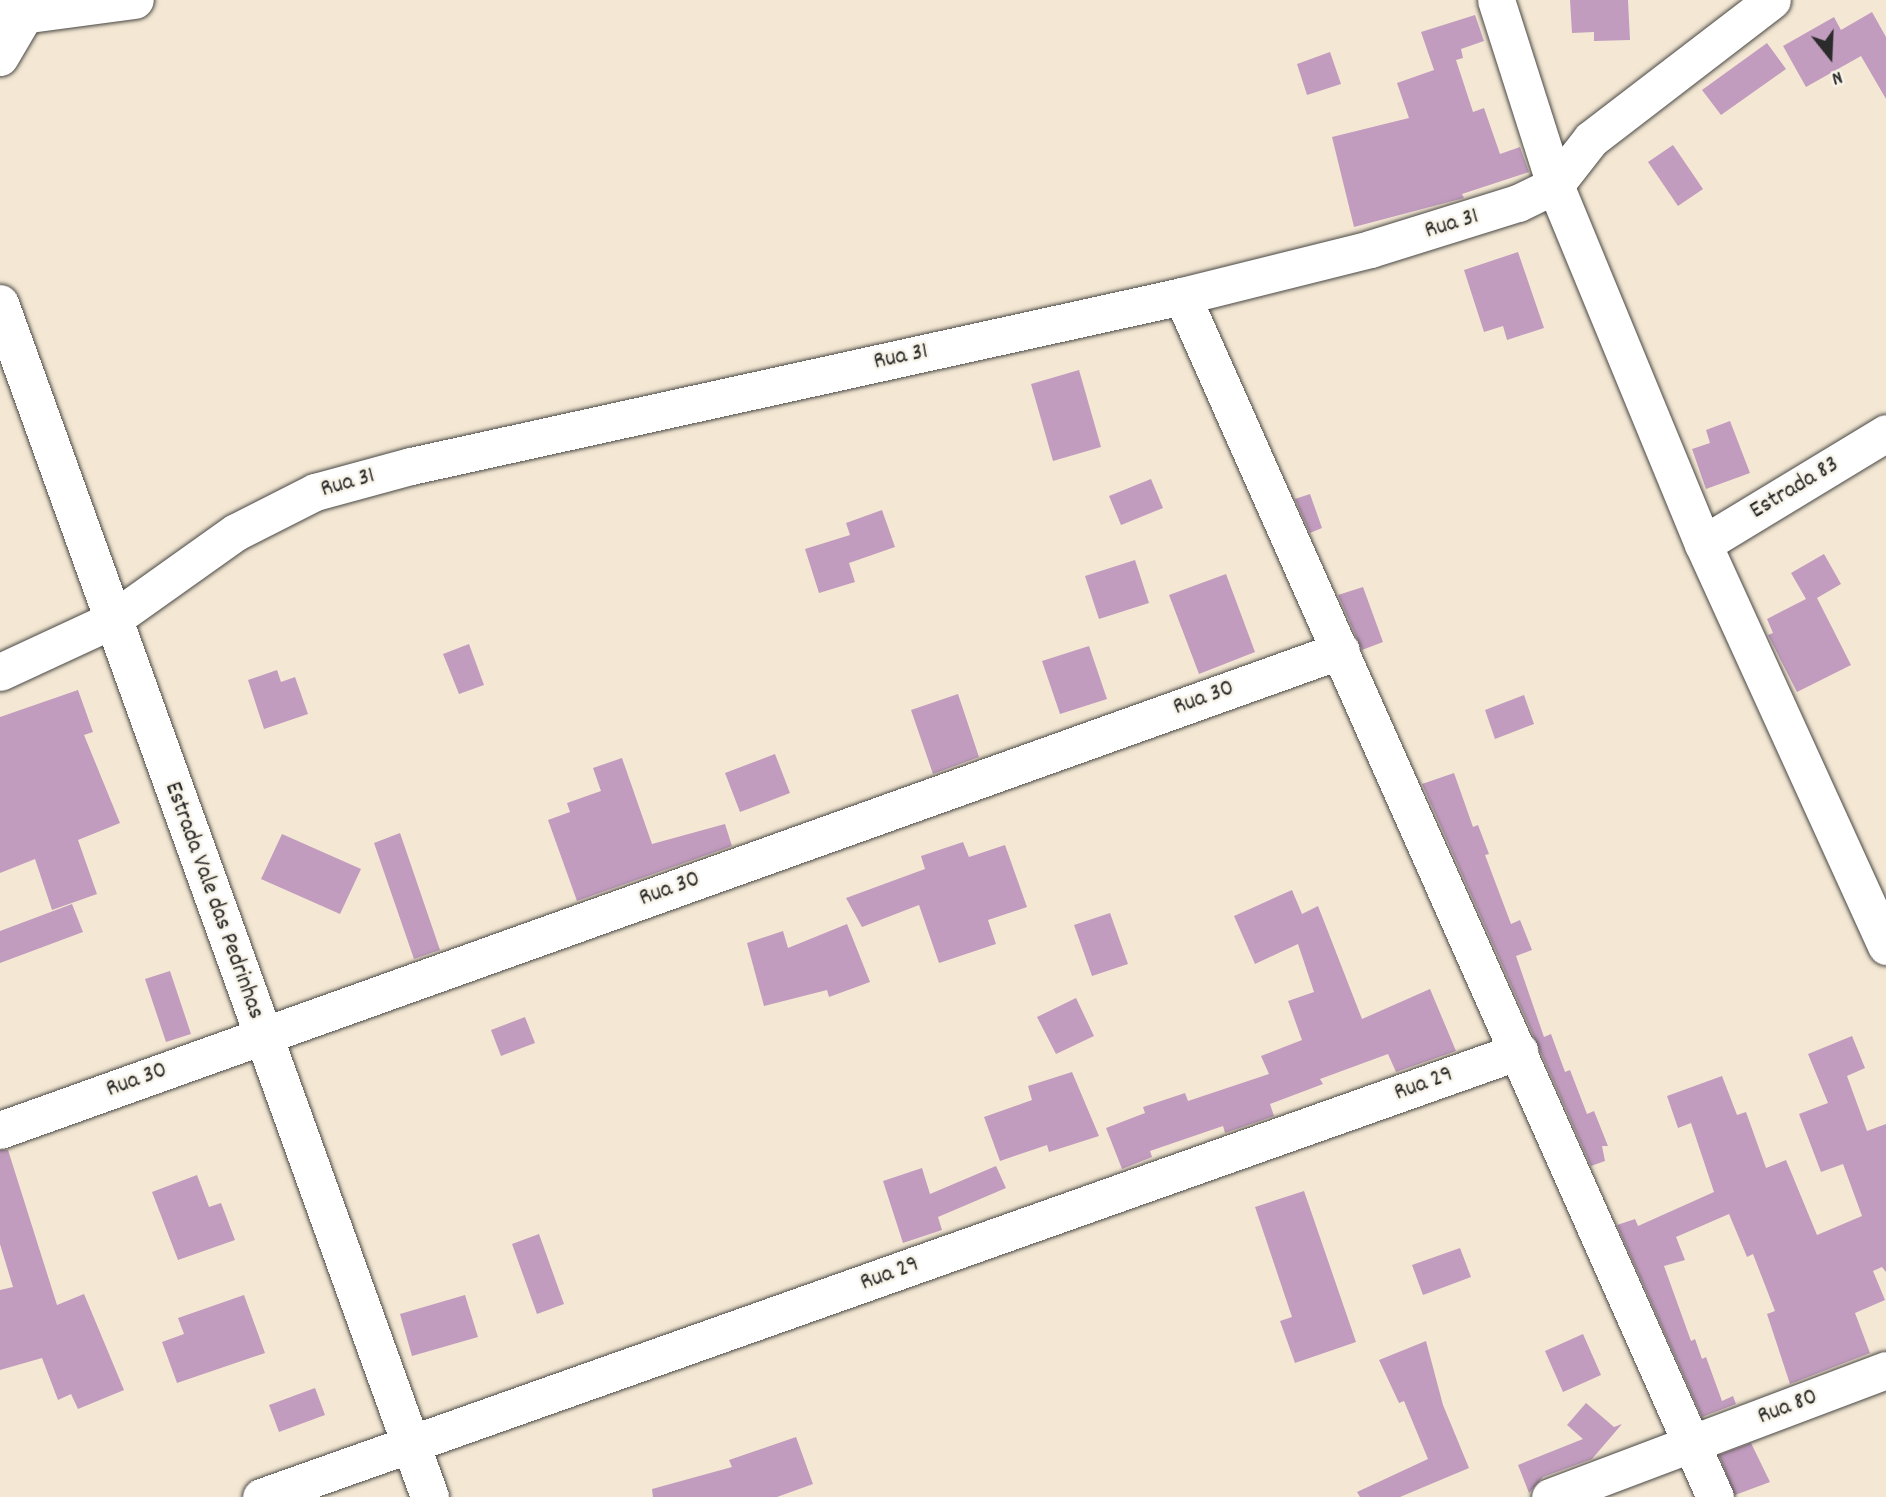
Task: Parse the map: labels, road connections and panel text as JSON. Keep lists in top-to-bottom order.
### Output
{
  "streets": {
    "main road": ["Estrada Vale das Pedrinhas"],
    "street": [
      "Rua 31",
      "Estrada 83",
      "Rua 30",
      "Rua 29",
      "Rua 80"
    ]
  },
  "crossings": [
    ["Rua 31", "Estrada Vale das Pedrinhas"],
    ["Rua 30", "Estrada Vale das Pedrinhas"],
    ["Estrada Vale das Pedrinhas", "Rua 29"]
  ],
  "north": "bottom"
}
